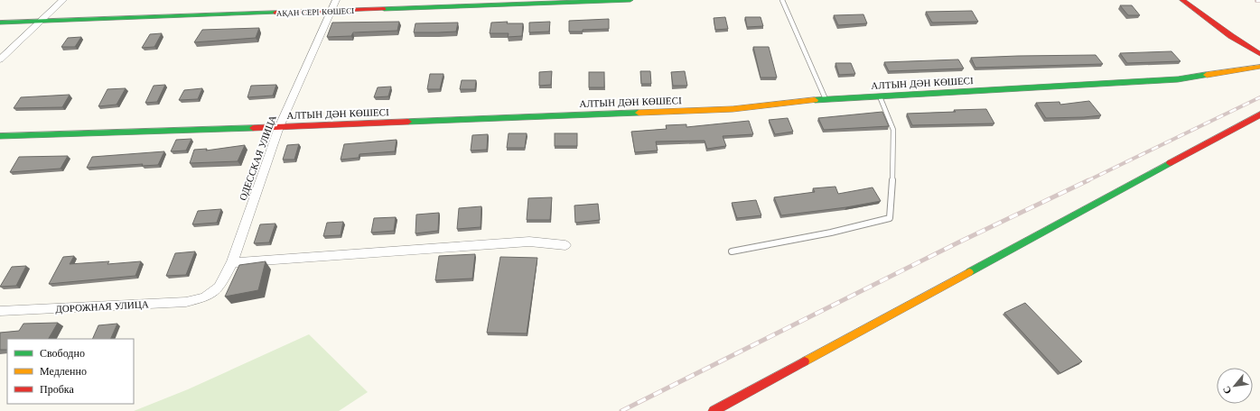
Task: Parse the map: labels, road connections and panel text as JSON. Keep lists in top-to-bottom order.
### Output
{
  "streets": {
    "street": [
      "АҚАН СЕРІ КӨШЕСІ",
      "АЛТЫН ДӘН КӨШЕСІ",
      "ОДЕССКАЯ УЛИЦА",
      "ДОРОЖНАЯ УЛИЦА"
    ]
  },
  "crossings": [
    ["АҚАН СЕРІ КӨШЕСІ", "ОДЕССКАЯ УЛИЦА"],
    ["АЛТЫН ДӘН КӨШЕСІ", "ОДЕССКАЯ УЛИЦА"],
    ["ОДЕССКАЯ УЛИЦА", "ДОРОЖНАЯ УЛИЦА"]
  ],
  "legend": ["Свободно", "Медленно", "Пробка"],
  "north": "bottom left"
}
